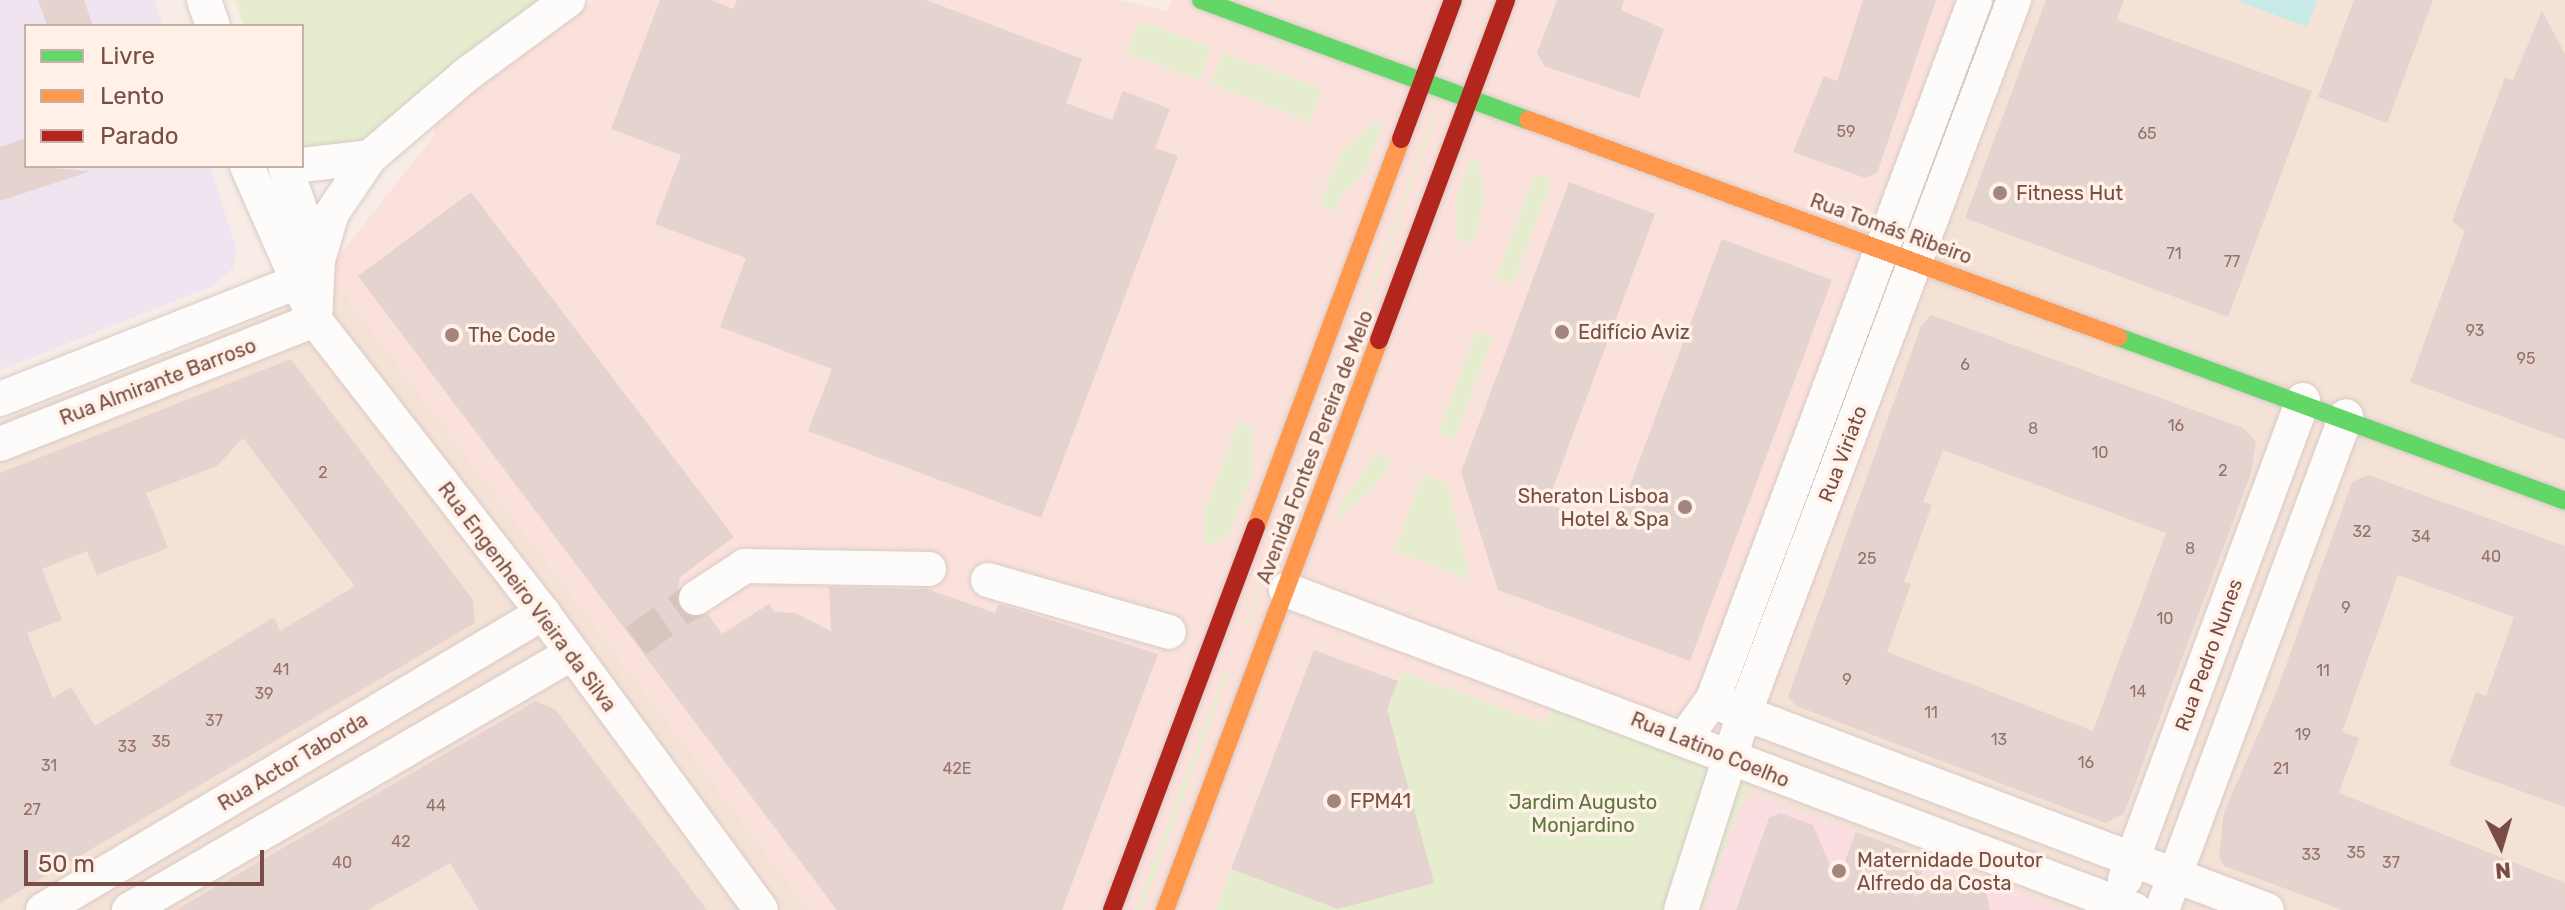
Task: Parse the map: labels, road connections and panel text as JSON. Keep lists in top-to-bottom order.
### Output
{
  "streets": {
    "main road": ["Rua Tomás Ribeiro", "Avenida Fontes Pereira de Melo"],
    "street": [
      "Rua Almirante Barroso",
      "Rua Viriato",
      "Rua Engenheiro Vieira da Silva",
      "Rua Pedro Nunes",
      "Rua Latino Coelho",
      "Rua Actor Taborda"
    ]
  },
  "crossings": [
    ["Rua Tomás Ribeiro", "Avenida Fontes Pereira de Melo"],
    ["Rua Tomás Ribeiro", "Rua Viriato"],
    ["Rua Tomás Ribeiro", "Rua Pedro Nunes"],
    ["Rua Almirante Barroso", "Rua Engenheiro Vieira da Silva"],
    ["Avenida Fontes Pereira de Melo", "Rua Latino Coelho"],
    ["Rua Viriato", "Rua Latino Coelho"],
    ["Rua Engenheiro Vieira da Silva", "Rua Actor Taborda"],
    ["Rua Pedro Nunes", "Rua Latino Coelho"]
  ],
  "parks": ["Jardim Augusto Monjardino"],
  "places": [
    "Fitness Hut",
    "Edifício Aviz",
    "The Code",
    "Sheraton Lisboa Hotel & Spa",
    "FPM41",
    "Maternidade Doutor Alfredo da Costa"
  ],
  "house_numbers": [
    "59",
    "65",
    "71",
    "77",
    "93",
    "95",
    "6",
    "16",
    "8",
    "10",
    "2",
    "2",
    "32",
    "34",
    "8",
    "40",
    "25",
    "9",
    "10",
    "41",
    "11",
    "9",
    "14",
    "39",
    "11",
    "37",
    "19",
    "13",
    "35",
    "33",
    "16",
    "31",
    "42E",
    "21",
    "44",
    "27",
    "42",
    "35",
    "33",
    "40",
    "37"
  ],
  "legend": ["Livre", "Lento", "Parado"],
  "scale_bar": "50 m",
  "north": "bottom"
}
